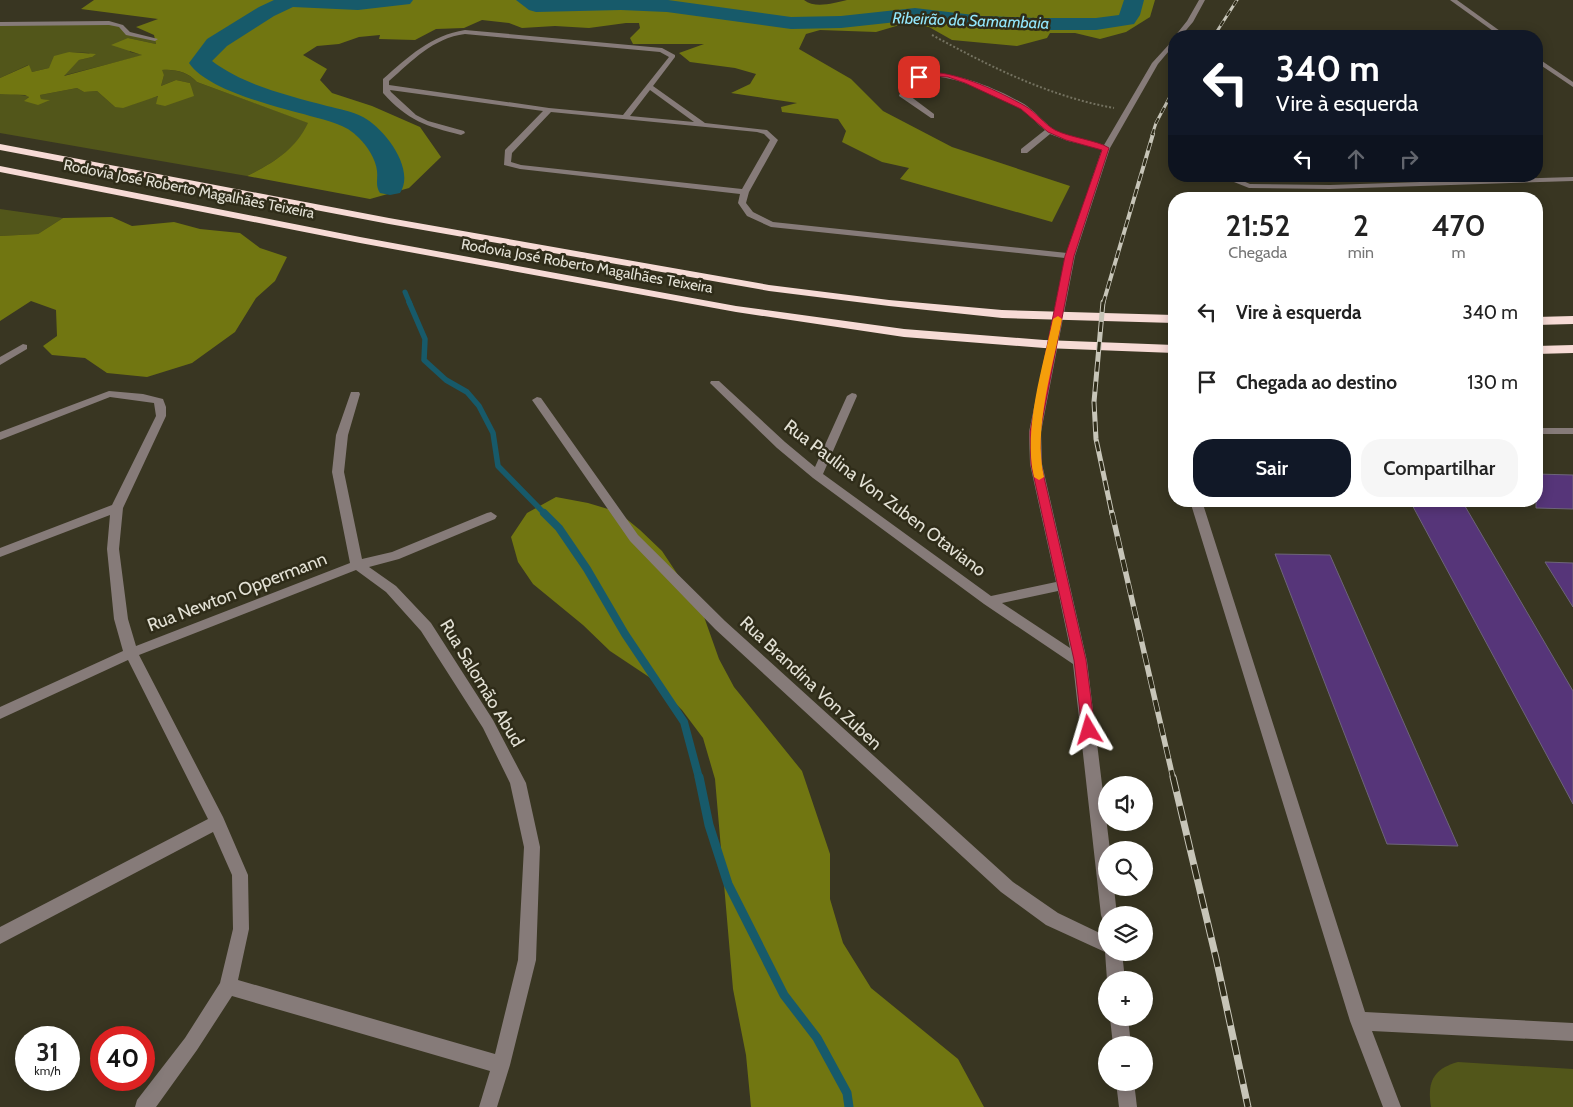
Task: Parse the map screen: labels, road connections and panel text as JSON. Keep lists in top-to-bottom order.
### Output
{
  "streets": {
    "highway": ["Rodovia José Roberto Magalhães Teixeira"],
    "street": [
      "Rua Paulina Von Zuben Otaviano",
      "Rua Newton Oppermann",
      "Rua Salomão Abud",
      "Rua Brandina Von Zuben"
    ]
  },
  "crossings": [
    ["Rua Newton Oppermann", "Rua Salomão Abud"]
  ],
  "water": ["Ribeirão da Samambaia"],
  "page": {
    "turn": ["340 m", "Vire à esquerda"],
    "eta": [
      "21:52",
      "Chegada",
      "2",
      "min",
      "470",
      "m"
    ],
    "list": [
      {
        "name": "Vire à esquerda",
        "value": "340 m"
      },
      {
        "name": "Chegada ao destino",
        "value": "130 m"
      }
    ],
    "buttons": ["Sair", "Compartilhar"],
    "map_buttons": ["+", "−"],
    "speed": "31 km/h",
    "limit": "40"
  }
}
